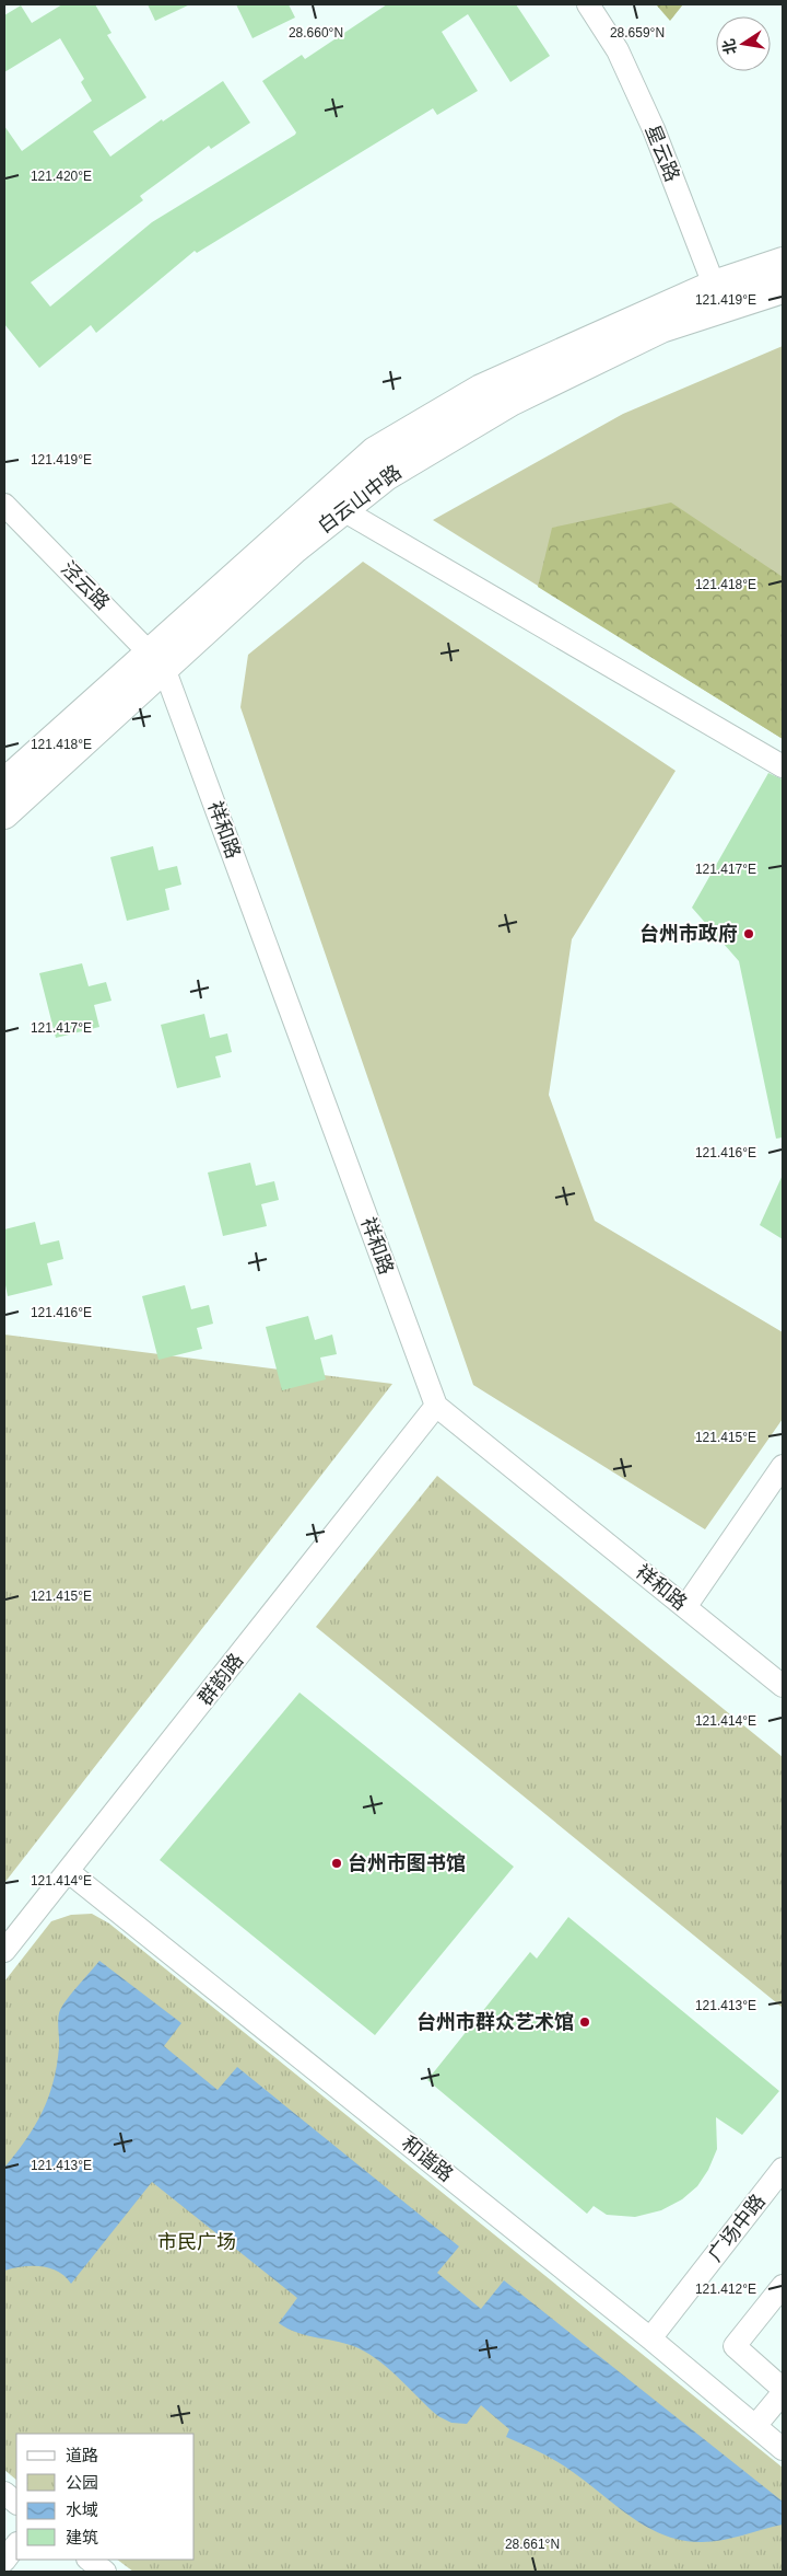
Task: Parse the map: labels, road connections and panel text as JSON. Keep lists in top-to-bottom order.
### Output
{
  "streets": {
    "main road": ["白云山中路"],
    "street": [
      "星云路",
      "泾云路",
      "祥和路",
      "群韵路",
      "和谐路",
      "广场中路"
    ]
  },
  "crossings": [
    ["星云路", "白云山中路"],
    ["白云山中路", "泾云路"],
    ["白云山中路", "祥和路"],
    ["泾云路", "祥和路"],
    ["祥和路", "群韵路"],
    ["群韵路", "和谐路"],
    ["和谐路", "广场中路"]
  ],
  "parks": ["市民广场"],
  "places": ["台州市政府", "台州市图书馆", "台州市群众艺术馆"],
  "legend": [
    "道路",
    "公园",
    "水域",
    "建筑"
  ],
  "north": "left",
  "coordinates": [
    "28.660°N",
    "28.659°N",
    "121.420°E",
    "121.419°E",
    "121.418°E",
    "121.417°E",
    "121.416°E",
    "121.415°E",
    "121.414°E",
    "121.413°E",
    "121.412°E",
    "28.661°N"
  ]
}
